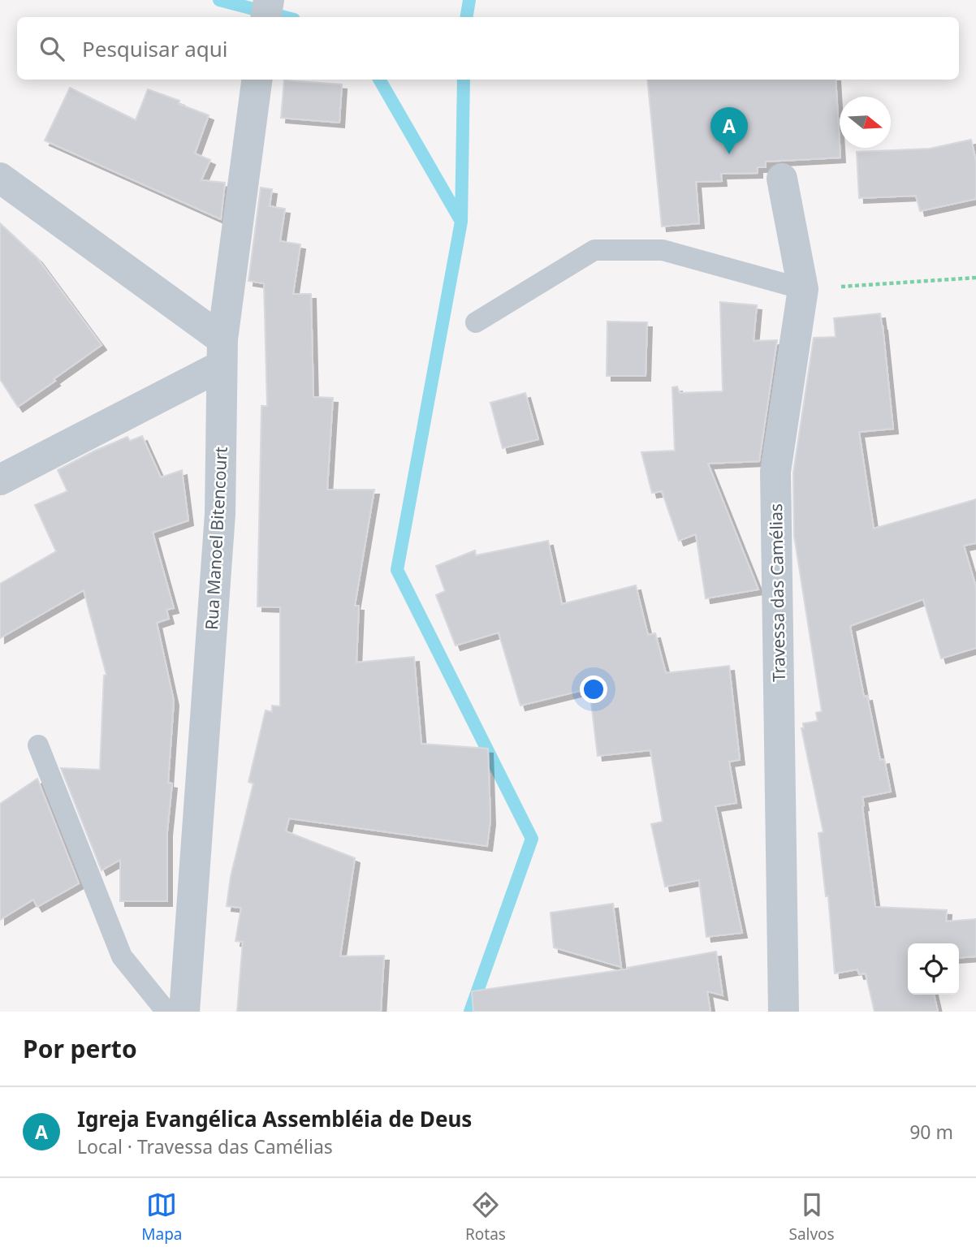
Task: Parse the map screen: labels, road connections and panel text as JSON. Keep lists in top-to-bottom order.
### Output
{
  "streets": {
    "street": ["Rua Manoel Bitencourt", "Travessa das Camélias"]
  },
  "north": "right",
  "page": {
    "search": "Pesquisar aqui",
    "pins": "A",
    "heading": "Por perto",
    "list": [
      {
        "mark": "A",
        "name": "Igreja Evangélica Assembléia de Deus",
        "note": "Local · Travessa das Camélias",
        "value": "90 m"
      }
    ],
    "nav": ["Mapa", "Rotas", "Salvos"]
  }
}
